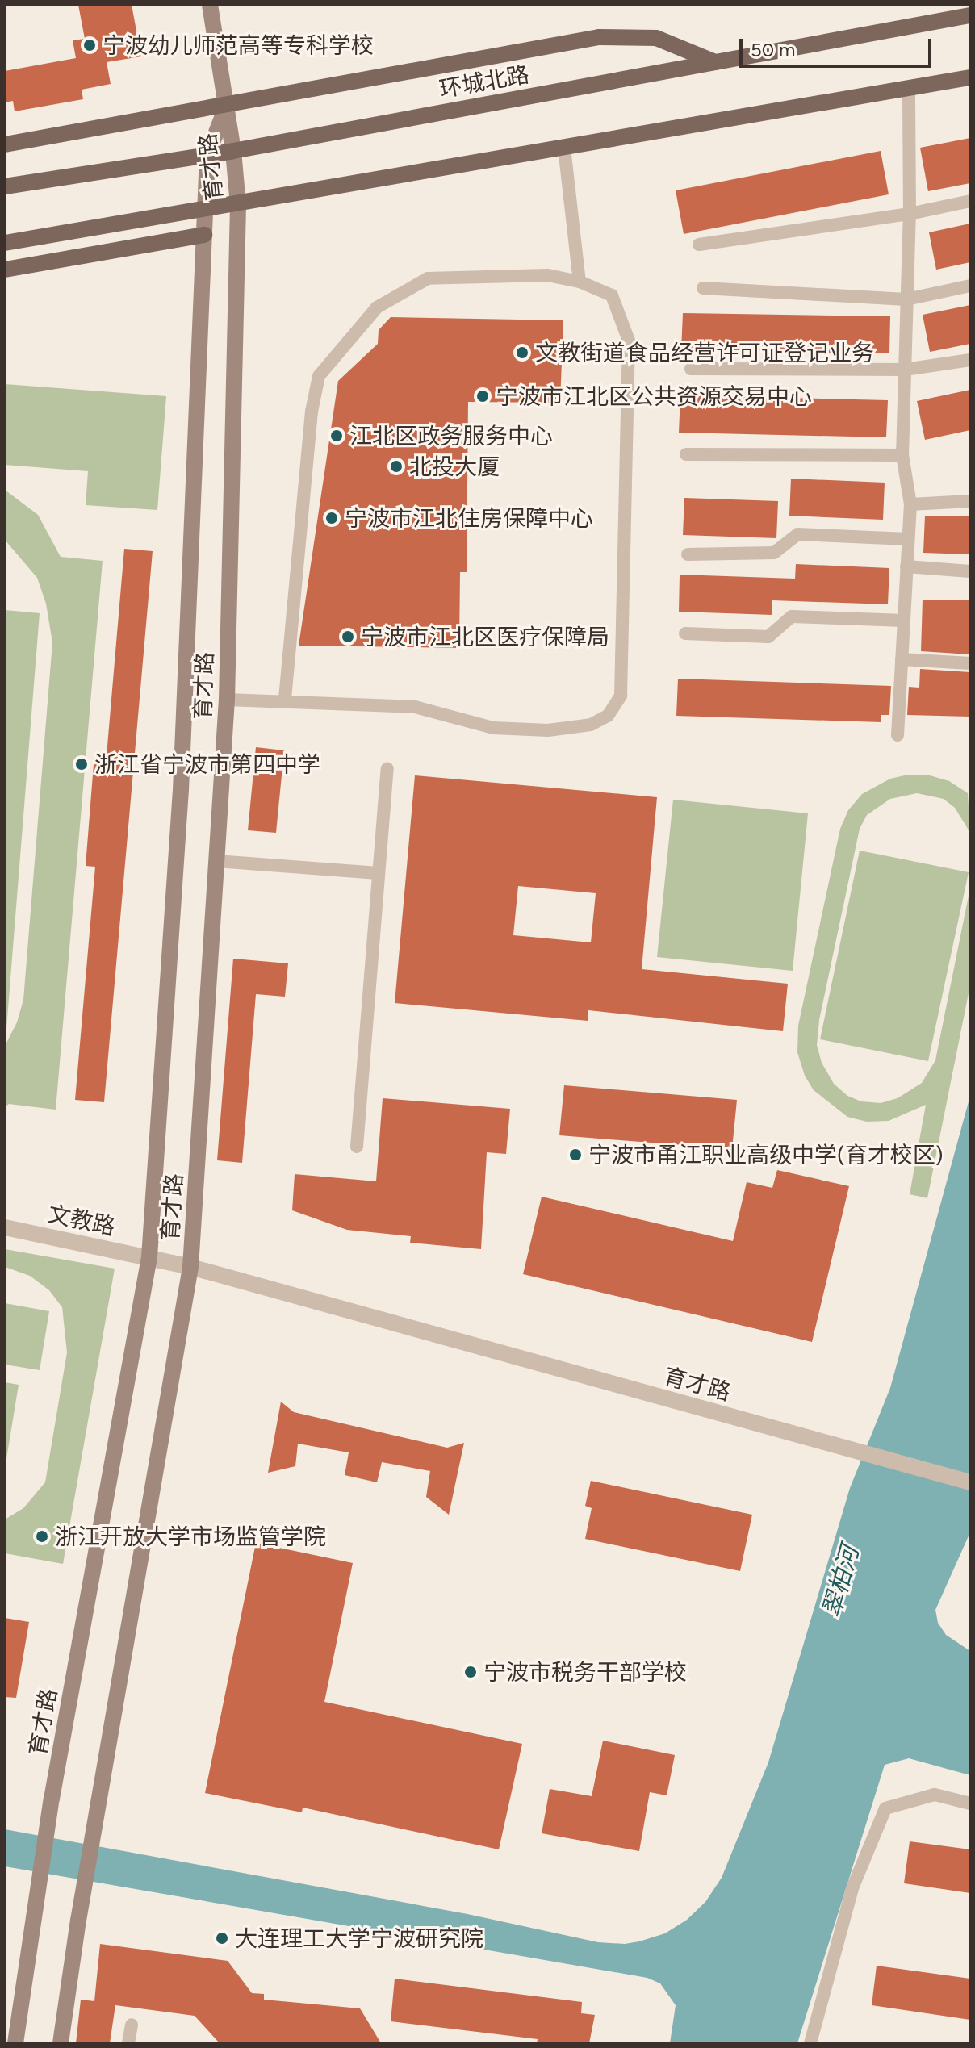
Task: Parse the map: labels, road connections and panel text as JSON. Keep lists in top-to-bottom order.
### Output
{
  "streets": {
    "main road": ["环城北路", "育才路"],
    "street": ["文教路"]
  },
  "crossings": [
    ["环城北路", "育才路"],
    ["育才路", "文教路"]
  ],
  "water": ["翠柏河"],
  "places": [
    "宁波幼儿师范高等专科学校",
    "文教街道食品经营许可证登记业务",
    "宁波市江北区公共资源交易中心",
    "江北区政务服务中心",
    "北投大厦",
    "宁波市江北住房保障中心",
    "宁波市江北区医疗保障局",
    "浙江省宁波市第四中学",
    "宁波市甬江职业高级中学(育才校区)",
    "浙江开放大学市场监管学院",
    "宁波市税务干部学校",
    "大连理工大学宁波研究院"
  ],
  "scale_bar": "50 m"
}
